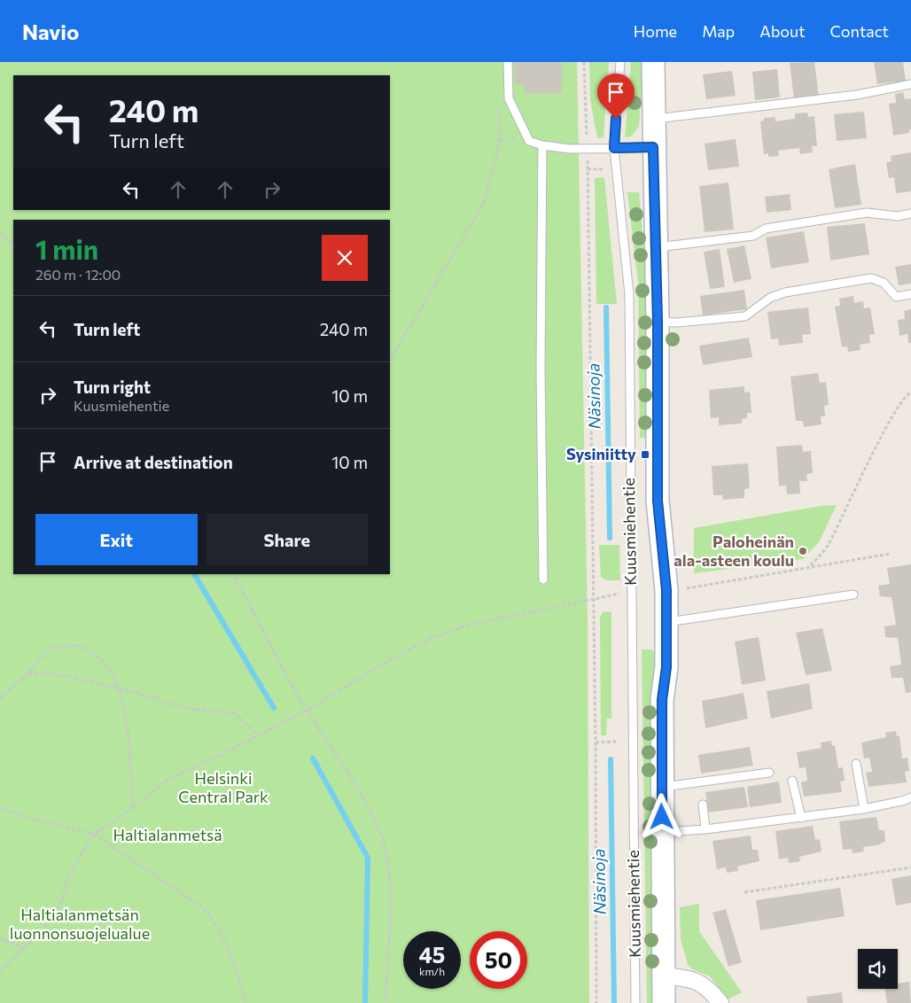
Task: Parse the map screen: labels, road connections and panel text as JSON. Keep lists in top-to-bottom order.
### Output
{
  "streets": {
    "main road": ["Kuusmiehentie"]
  },
  "water": ["Näsinoja"],
  "parks": ["Helsinki Central Park", "Haltialanmetsä", "Haltialanmetsän luonnonsuojelualue"],
  "places": {
    "transit": ["Sysiniitty"],
    "other": ["Paloheinän ala-asteen koulu"]
  },
  "page": {
    "header": "Navio",
    "nav": [
      "Home",
      "Map",
      "About",
      "Contact"
    ],
    "turn": ["240 m", "Turn left"],
    "heading": ["1 min", "260 m · 12:00"],
    "list": [
      {
        "name": "Turn left",
        "value": "240 m"
      },
      {
        "name": "Turn right",
        "note": "Kuusmiehentie",
        "value": "10 m"
      },
      {
        "name": "Arrive at destination",
        "value": "10 m"
      }
    ],
    "buttons": ["Exit", "Share"],
    "speed": "45 km/h",
    "limit": "50"
  }
}
